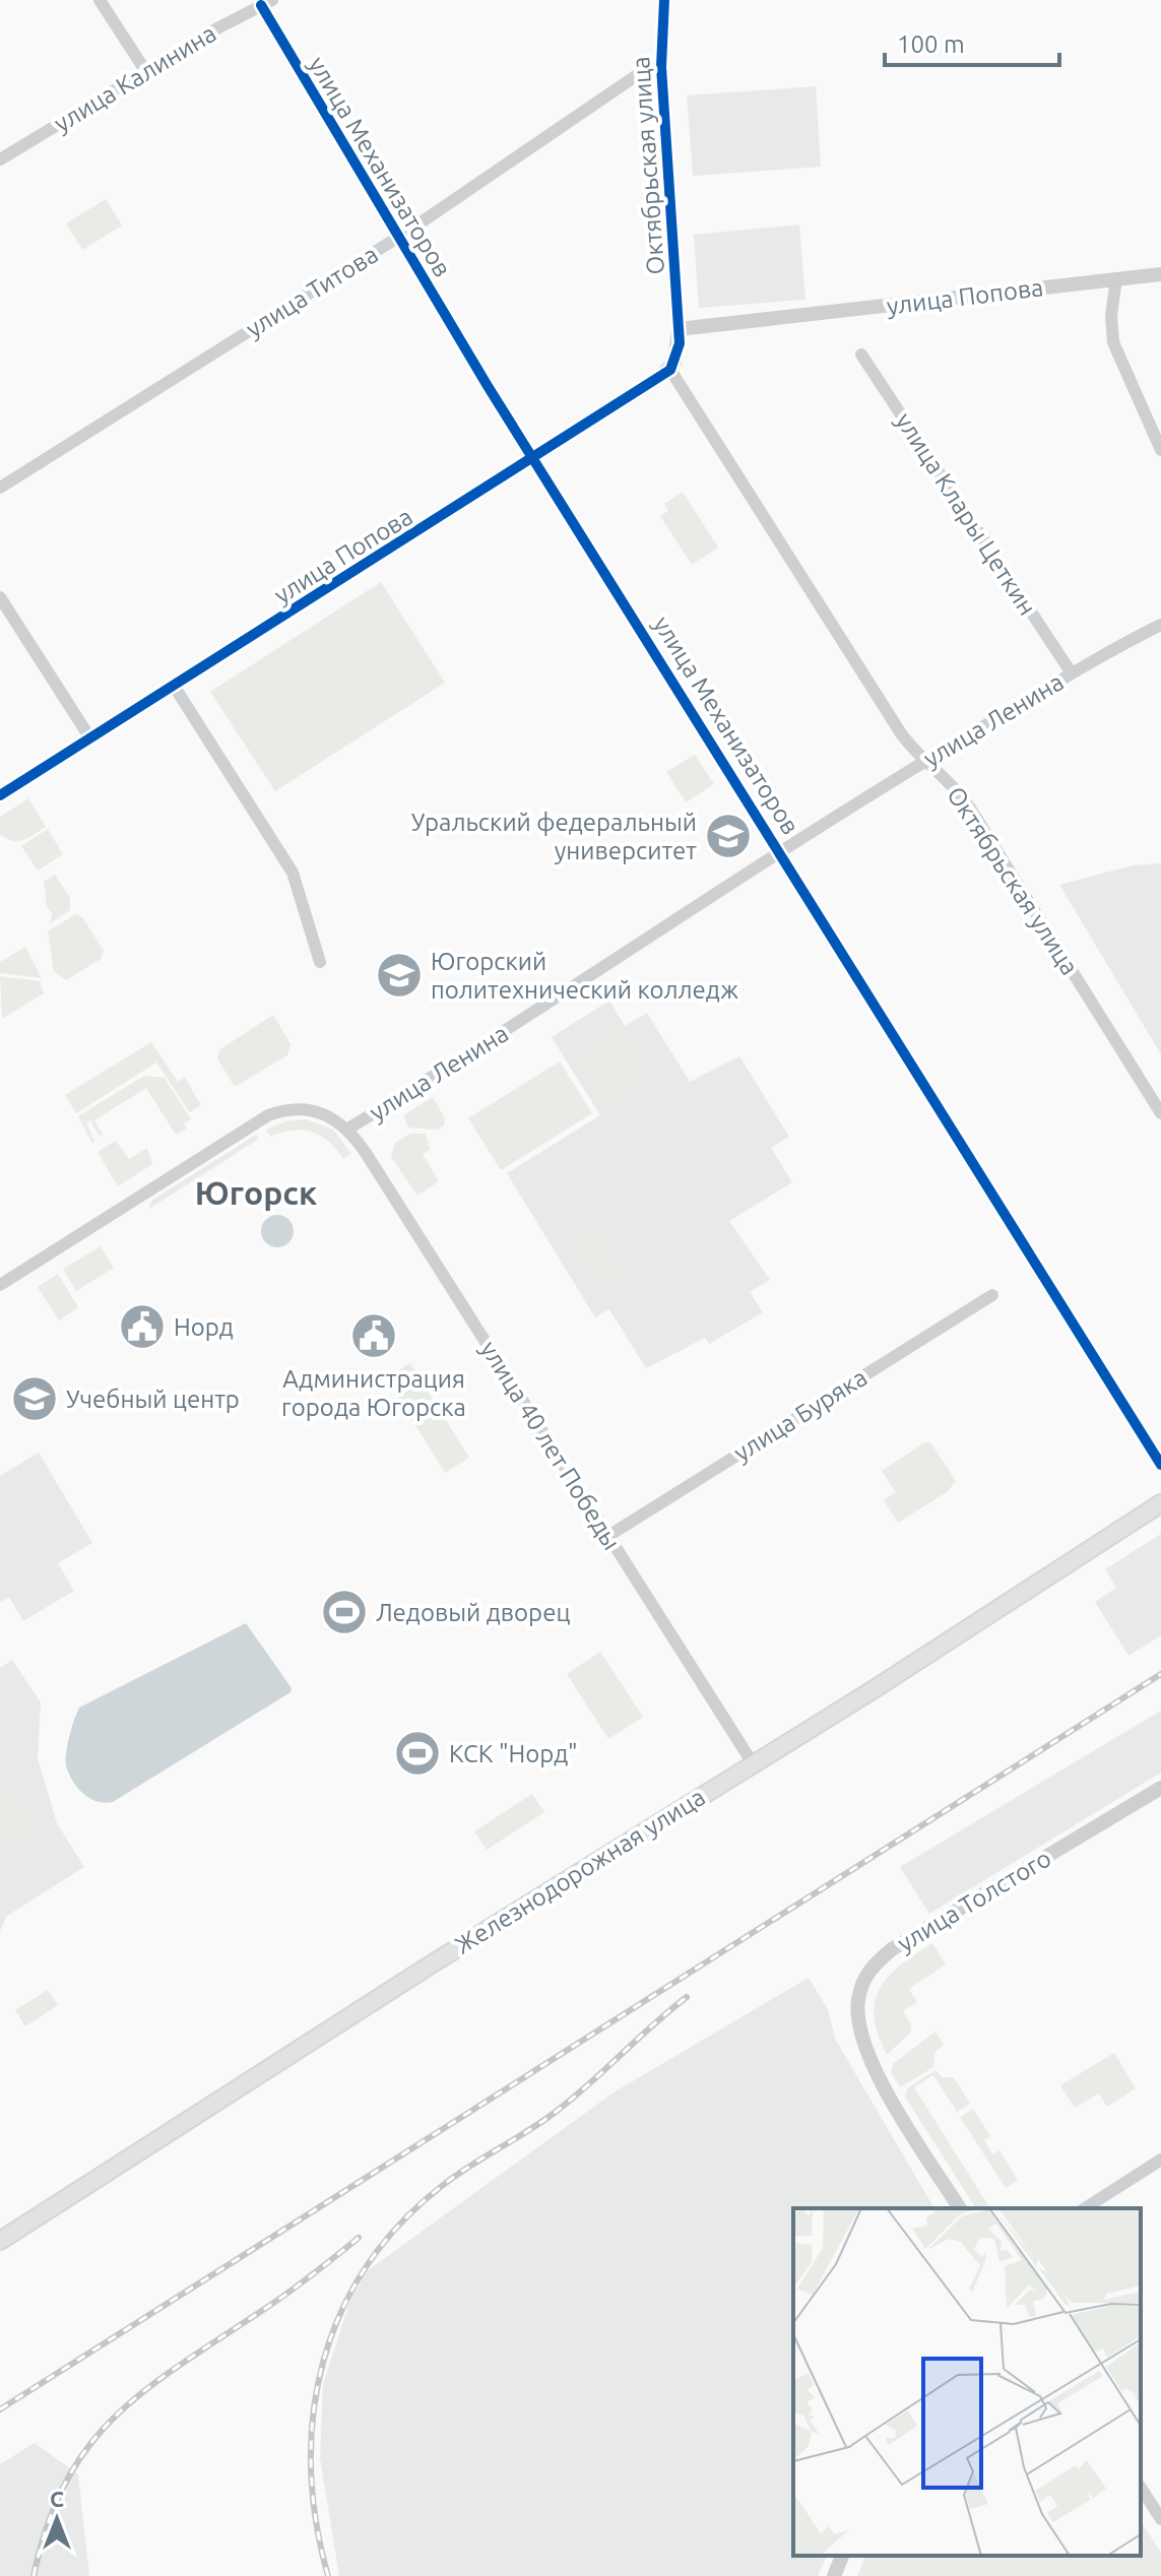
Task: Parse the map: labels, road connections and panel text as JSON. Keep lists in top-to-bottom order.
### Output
{
  "streets": {
    "main road": ["Железнодорожная улица"],
    "street": [
      "улица Калинина",
      "Октябрьская улица",
      "улица Механизаторов",
      "улица Титова",
      "улица Попова",
      "улица Клары Цеткин",
      "улица Ленина",
      "улица Буряка",
      "улица 40 лет Победы",
      "улица Толстого"
    ]
  },
  "crossings": [
    ["улица Калинина", "улица Механизаторов"],
    ["Октябрьская улица", "улица Титова"],
    ["Октябрьская улица", "улица Попова"],
    ["Октябрьская улица", "улица Ленина"],
    ["улица Механизаторов", "улица Титова"],
    ["улица Механизаторов", "улица Попова"],
    ["улица Механизаторов", "улица Ленина"],
    ["улица Клары Цеткин", "улица Ленина"],
    ["улица Ленина", "улица 40 лет Победы"],
    ["улица Буряка", "улица 40 лет Победы"],
    ["улица 40 лет Победы", "Железнодорожная улица"]
  ],
  "districts": ["Югорск"],
  "places": {
    "school or university": ["Уральский федеральный университет", "Югорский политехнический колледж", "Учебный центр"],
    "public building": ["Норд", "Администрация города Югорска"],
    "sports": ["Ледовый дворец", "КСК \"Норд\""]
  },
  "scale_bar": "100 m",
  "north": "top"
}
